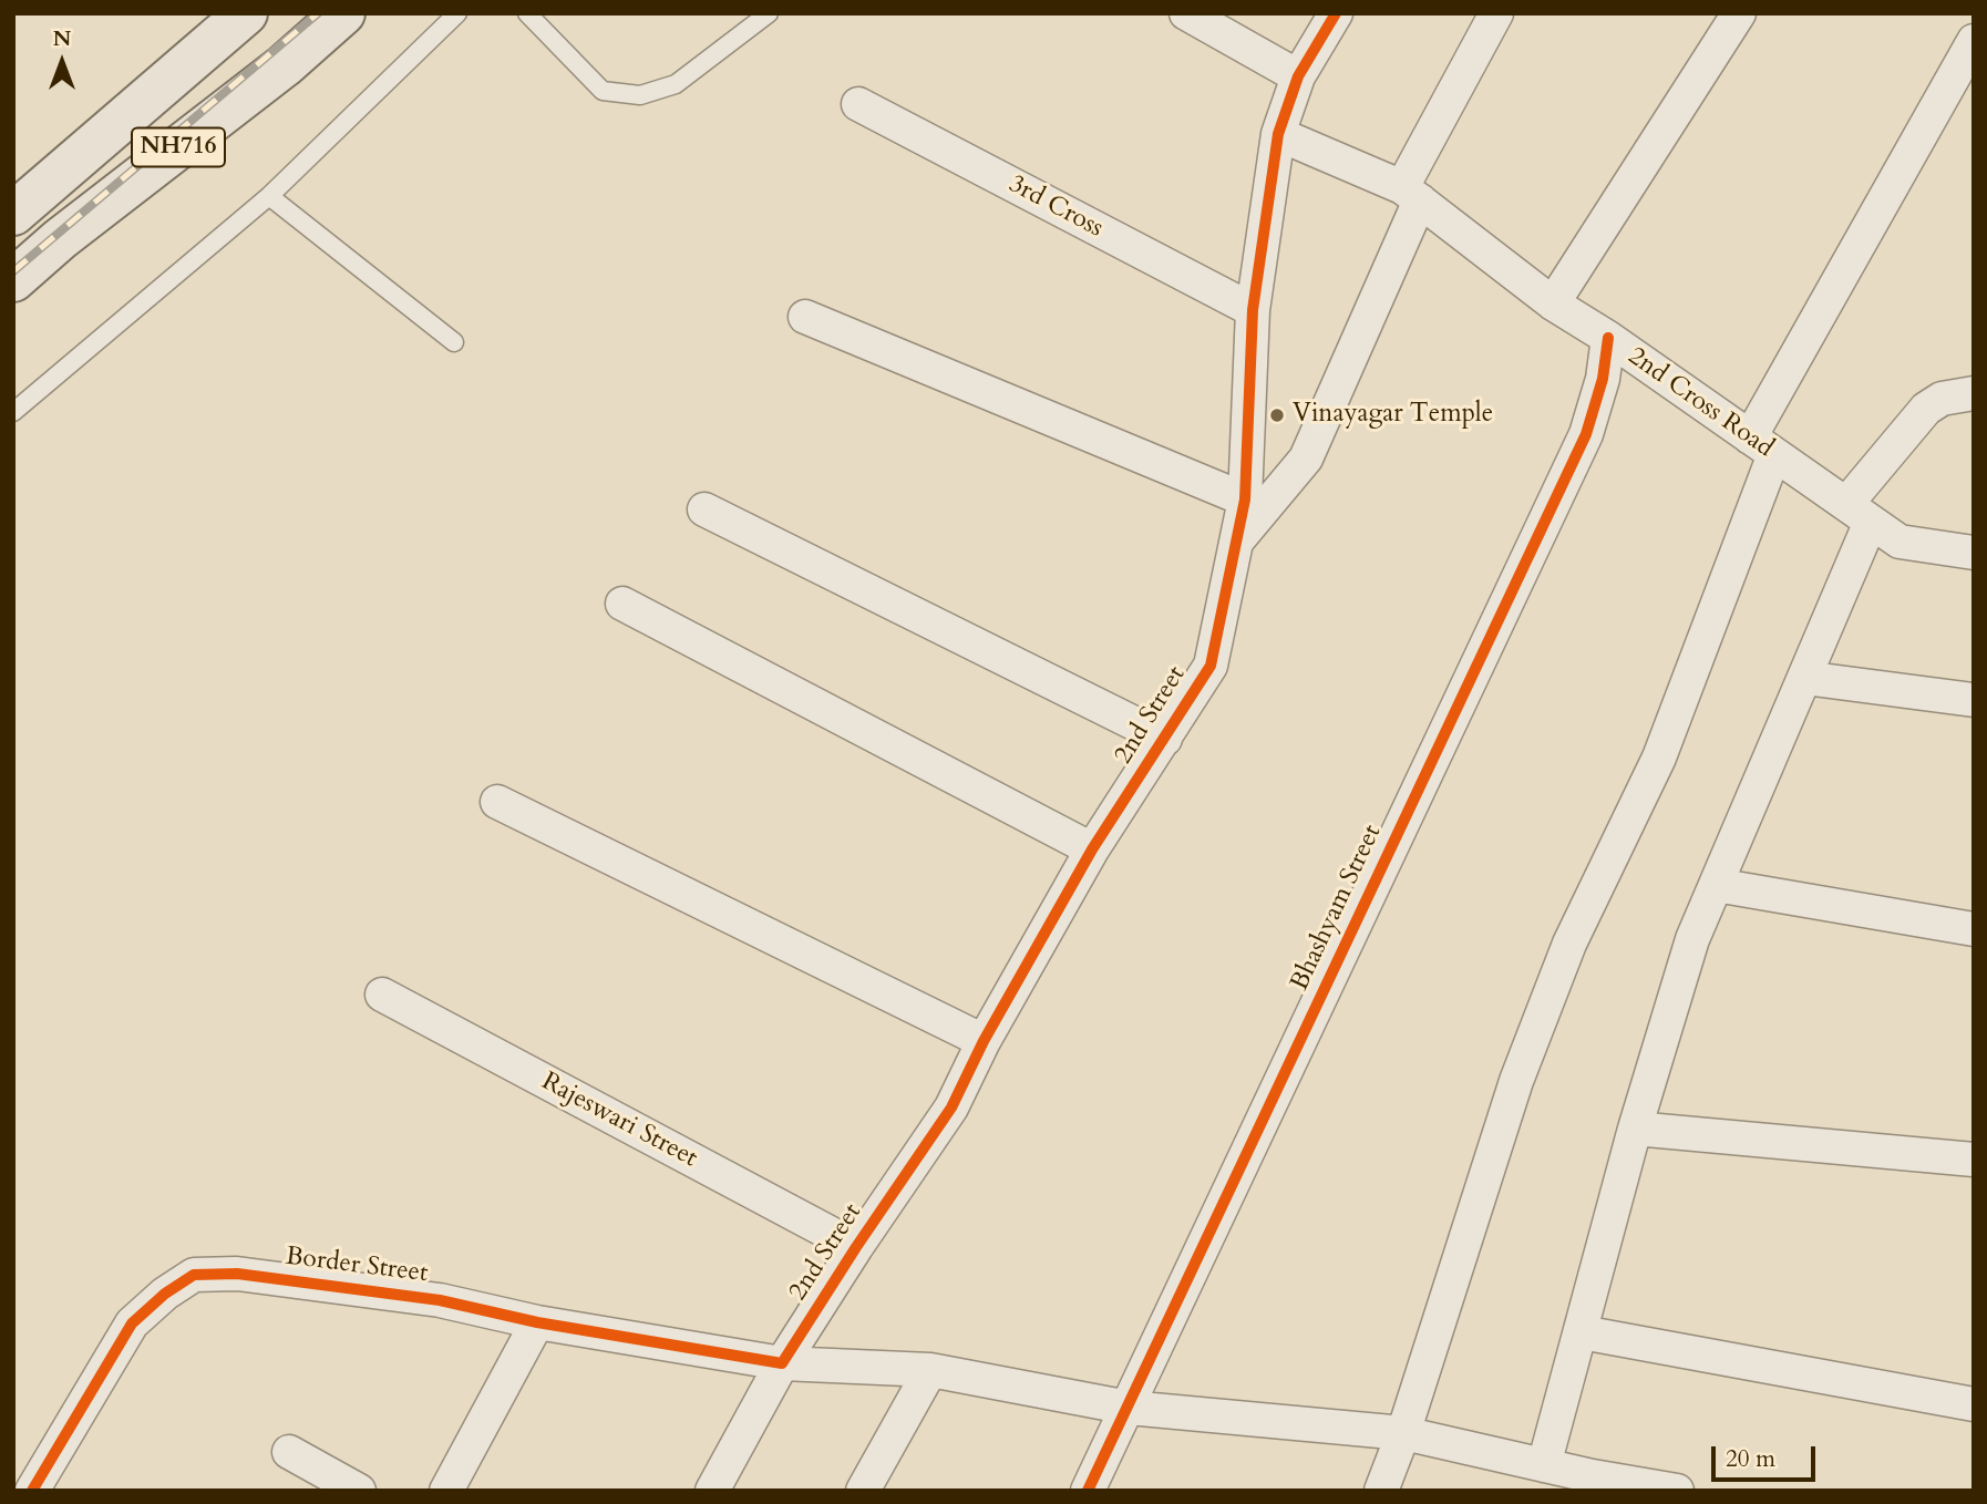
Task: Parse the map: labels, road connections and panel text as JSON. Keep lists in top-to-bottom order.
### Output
{
  "streets": {
    "highway": ["NH716"],
    "street": [
      "3rd Cross",
      "2nd Cross Road",
      "2nd Street",
      "Bhashyam Street",
      "Rajeswari Street",
      "Border Street"
    ]
  },
  "crossings": [
    ["3rd Cross", "2nd Street"],
    ["2nd Cross Road", "2nd Street"],
    ["2nd Cross Road", "Bhashyam Street"],
    ["2nd Street", "Rajeswari Street"],
    ["2nd Street", "Border Street"],
    ["Bhashyam Street", "Border Street"]
  ],
  "places": ["Vinayagar Temple"],
  "scale_bar": "20 m",
  "north": "top"
}
